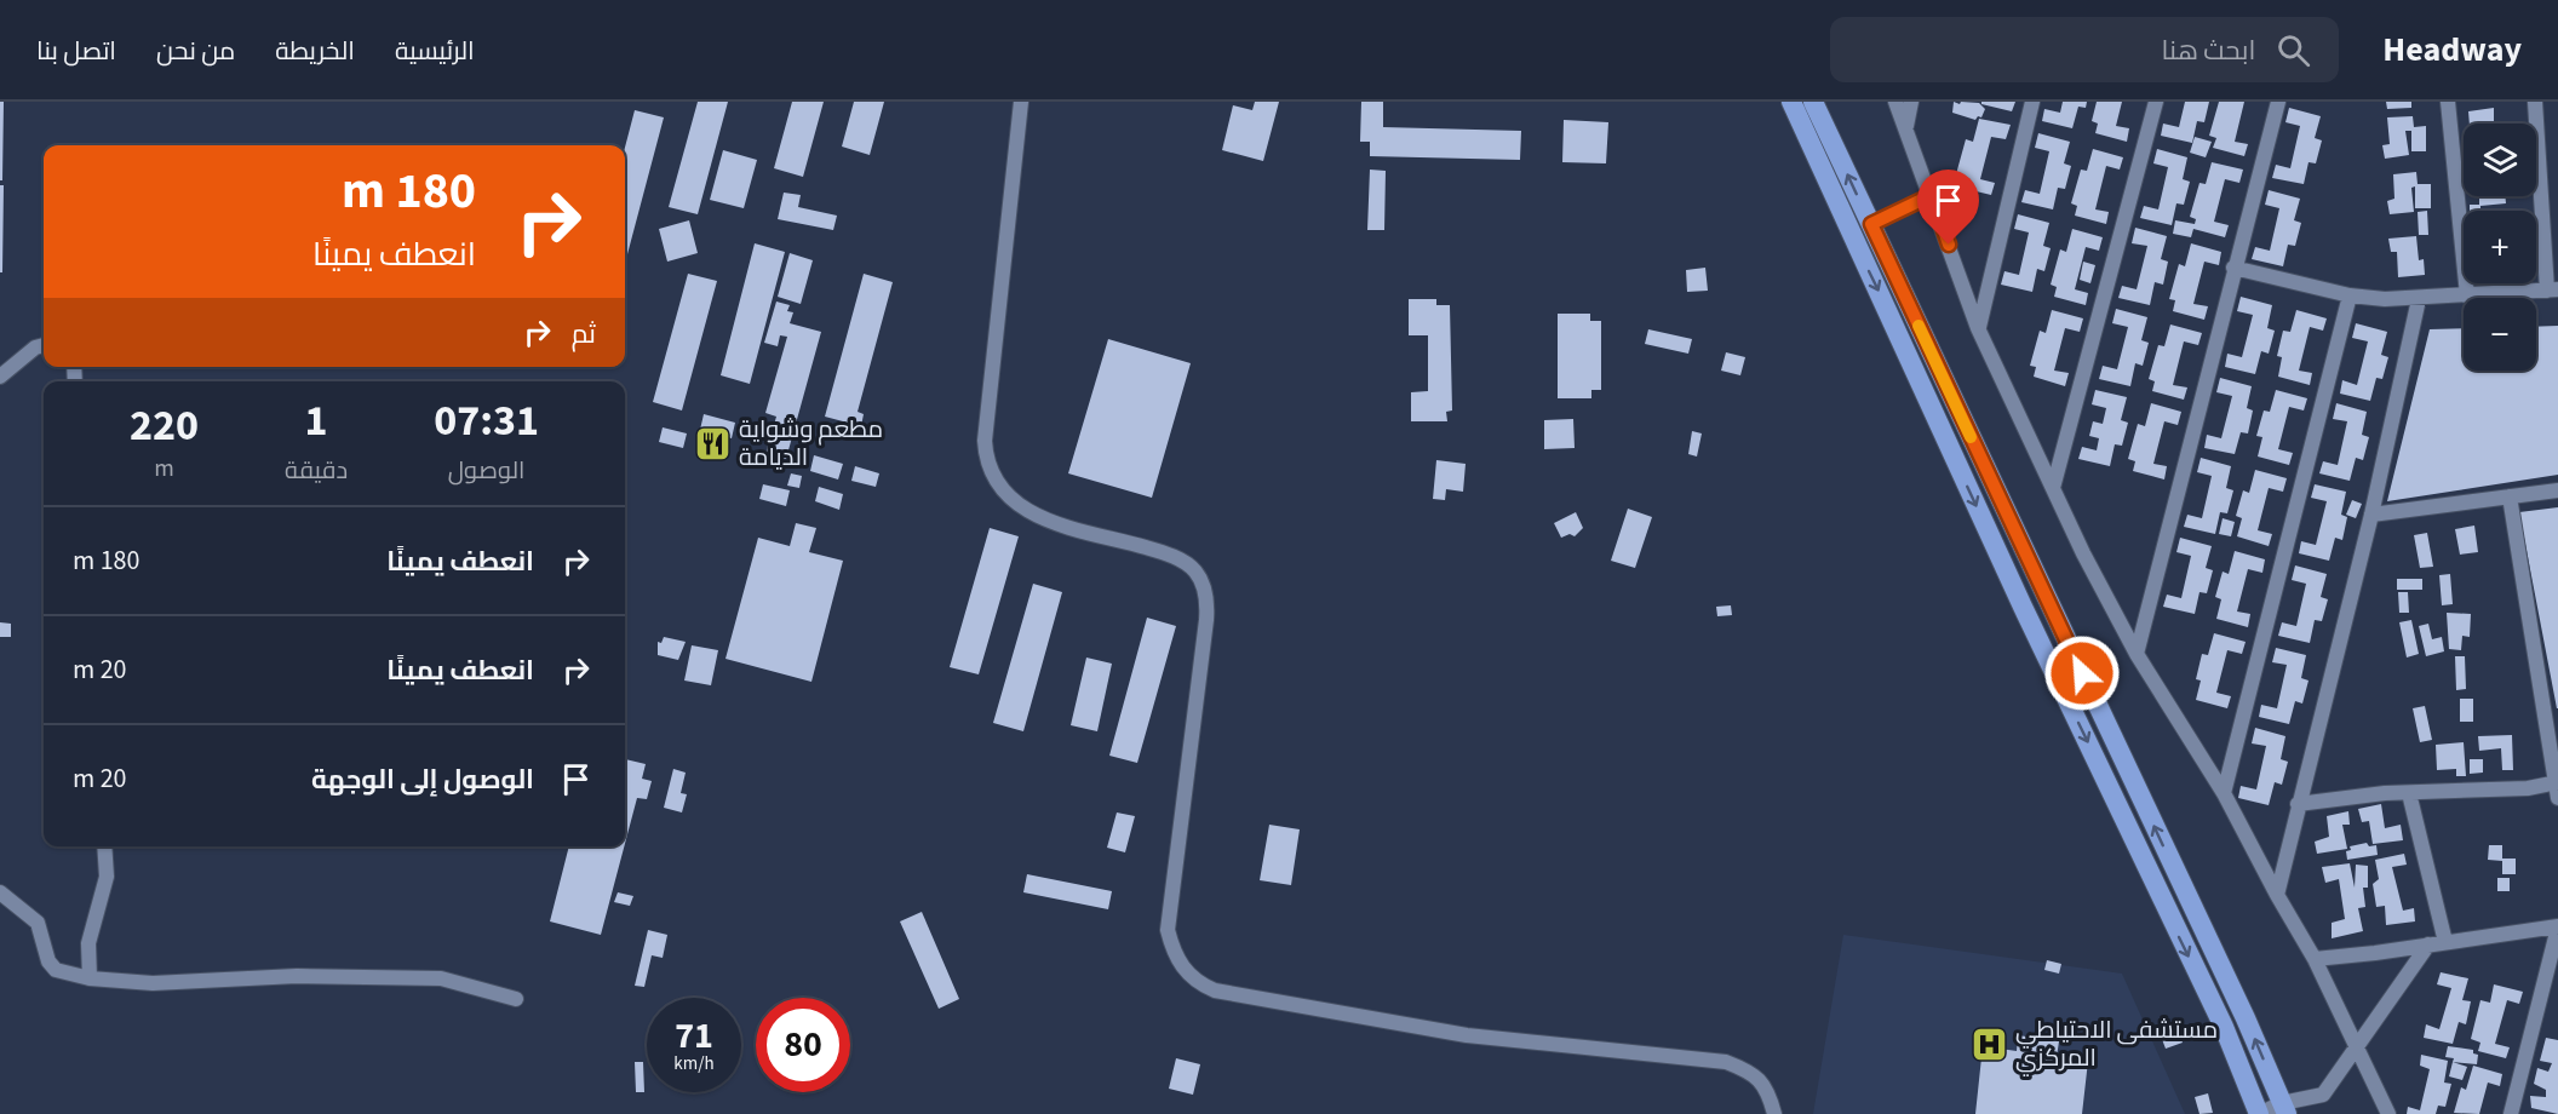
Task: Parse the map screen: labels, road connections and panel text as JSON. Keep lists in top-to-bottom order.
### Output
{
  "places": {
    "restaurant": ["مطعم وشواية الديامة"],
    "hospital": ["مستشفى الاحتياطي المركزي"]
  },
  "page": {
    "header": "Headway",
    "search": "ابحث هنا",
    "nav": [
      "الرئيسية",
      "الخريطة",
      "من نحن",
      "اتصل بنا"
    ],
    "map_buttons": ["+", "−"],
    "turn": ["180 m", "انعطف يمينًا"],
    "then": "ثم",
    "eta": [
      "07:31",
      "الوصول",
      "1",
      "دقيقة",
      "220",
      "m"
    ],
    "list": [
      {
        "name": "انعطف يمينًا",
        "value": "180 m"
      },
      {
        "name": "انعطف يمينًا",
        "value": "20 m"
      },
      {
        "name": "الوصول إلى الوجهة",
        "value": "20 m"
      }
    ],
    "speed": "71 km/h",
    "limit": "80"
  }
}
